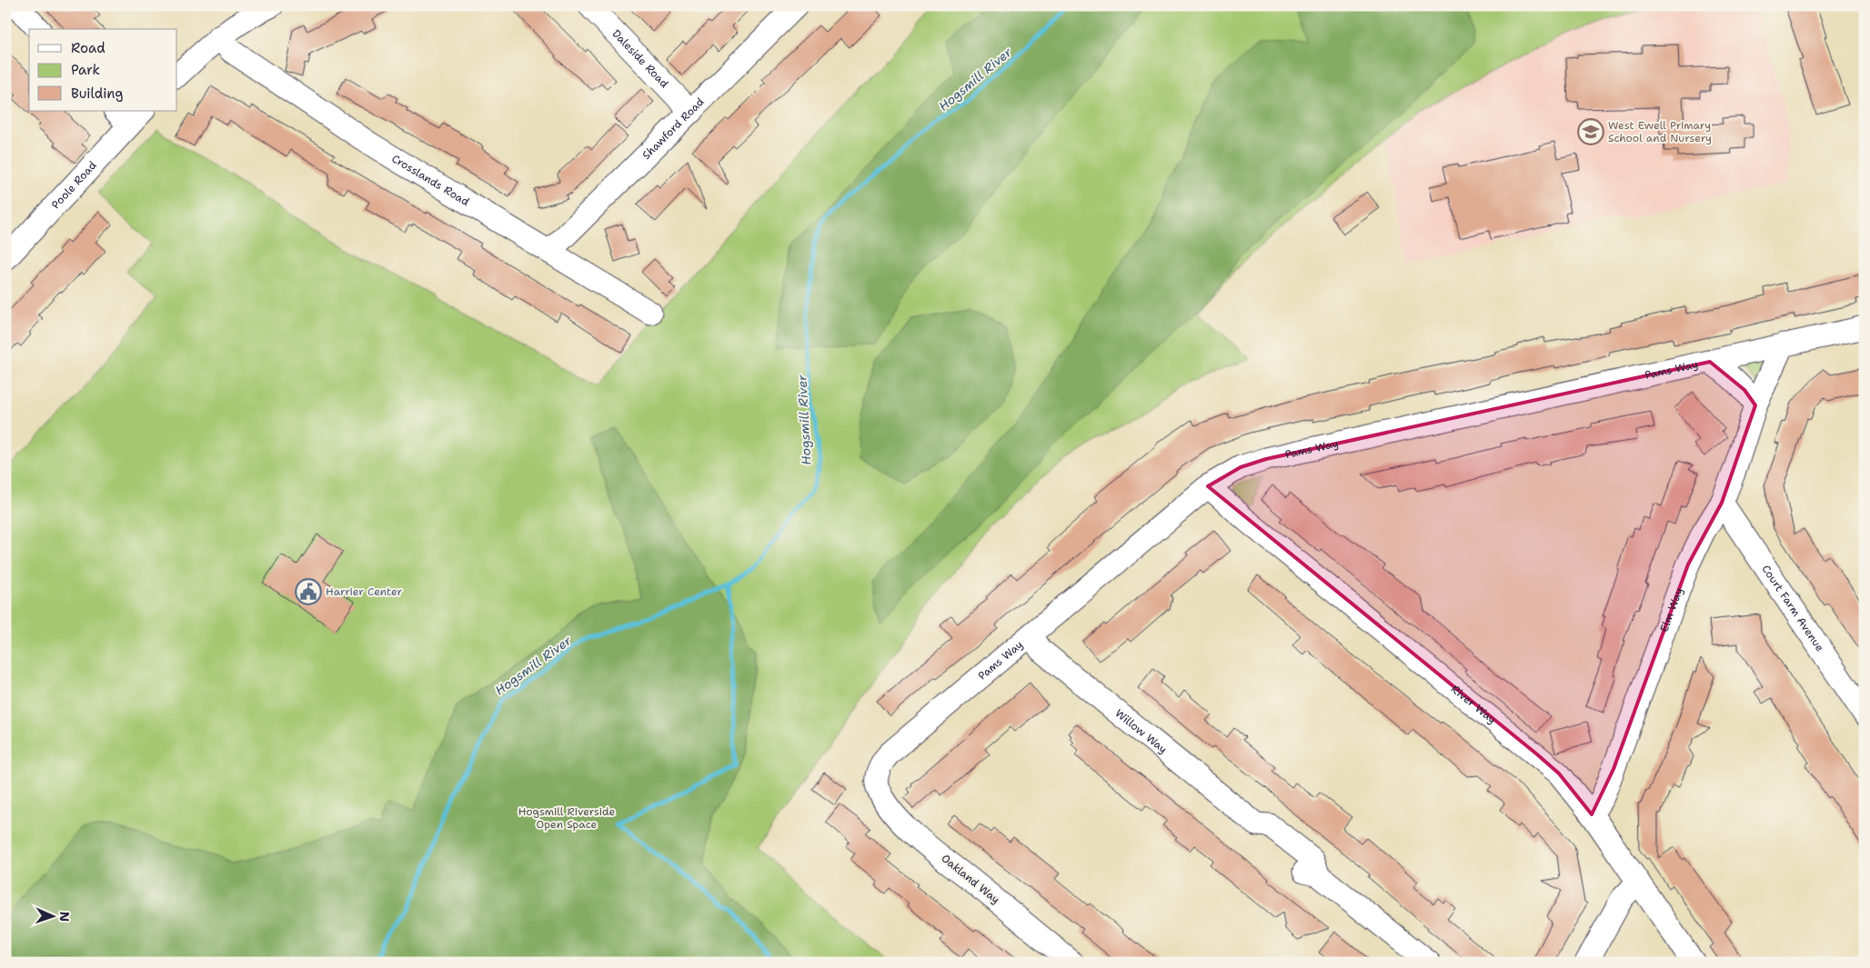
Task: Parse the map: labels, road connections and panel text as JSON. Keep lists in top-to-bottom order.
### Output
{
  "streets": {
    "street": [
      "Daleside Road",
      "Shawford Road",
      "Crosslands Road",
      "Poole Road",
      "Pams Way",
      "Elm Way",
      "Court Farm Avenue",
      "River Way",
      "Willow Way",
      "Oakland Way"
    ]
  },
  "crossings": [
    ["Daleside Road", "Shawford Road"],
    ["Shawford Road", "Crosslands Road"],
    ["Pams Way", "Elm Way"],
    ["Pams Way", "River Way"],
    ["Pams Way", "Willow Way"],
    ["Pams Way", "Oakland Way"],
    ["Elm Way", "Court Farm Avenue"],
    ["Elm Way", "River Way"]
  ],
  "water": ["Hogsmill River"],
  "parks": ["Hogsmill Riverside Open Space"],
  "places": {
    "school or university": ["West Ewell Primary School and Nursery"],
    "public building": ["Harrier Center"]
  },
  "legend": ["Road", "Park", "Building"],
  "north": "right"
}
